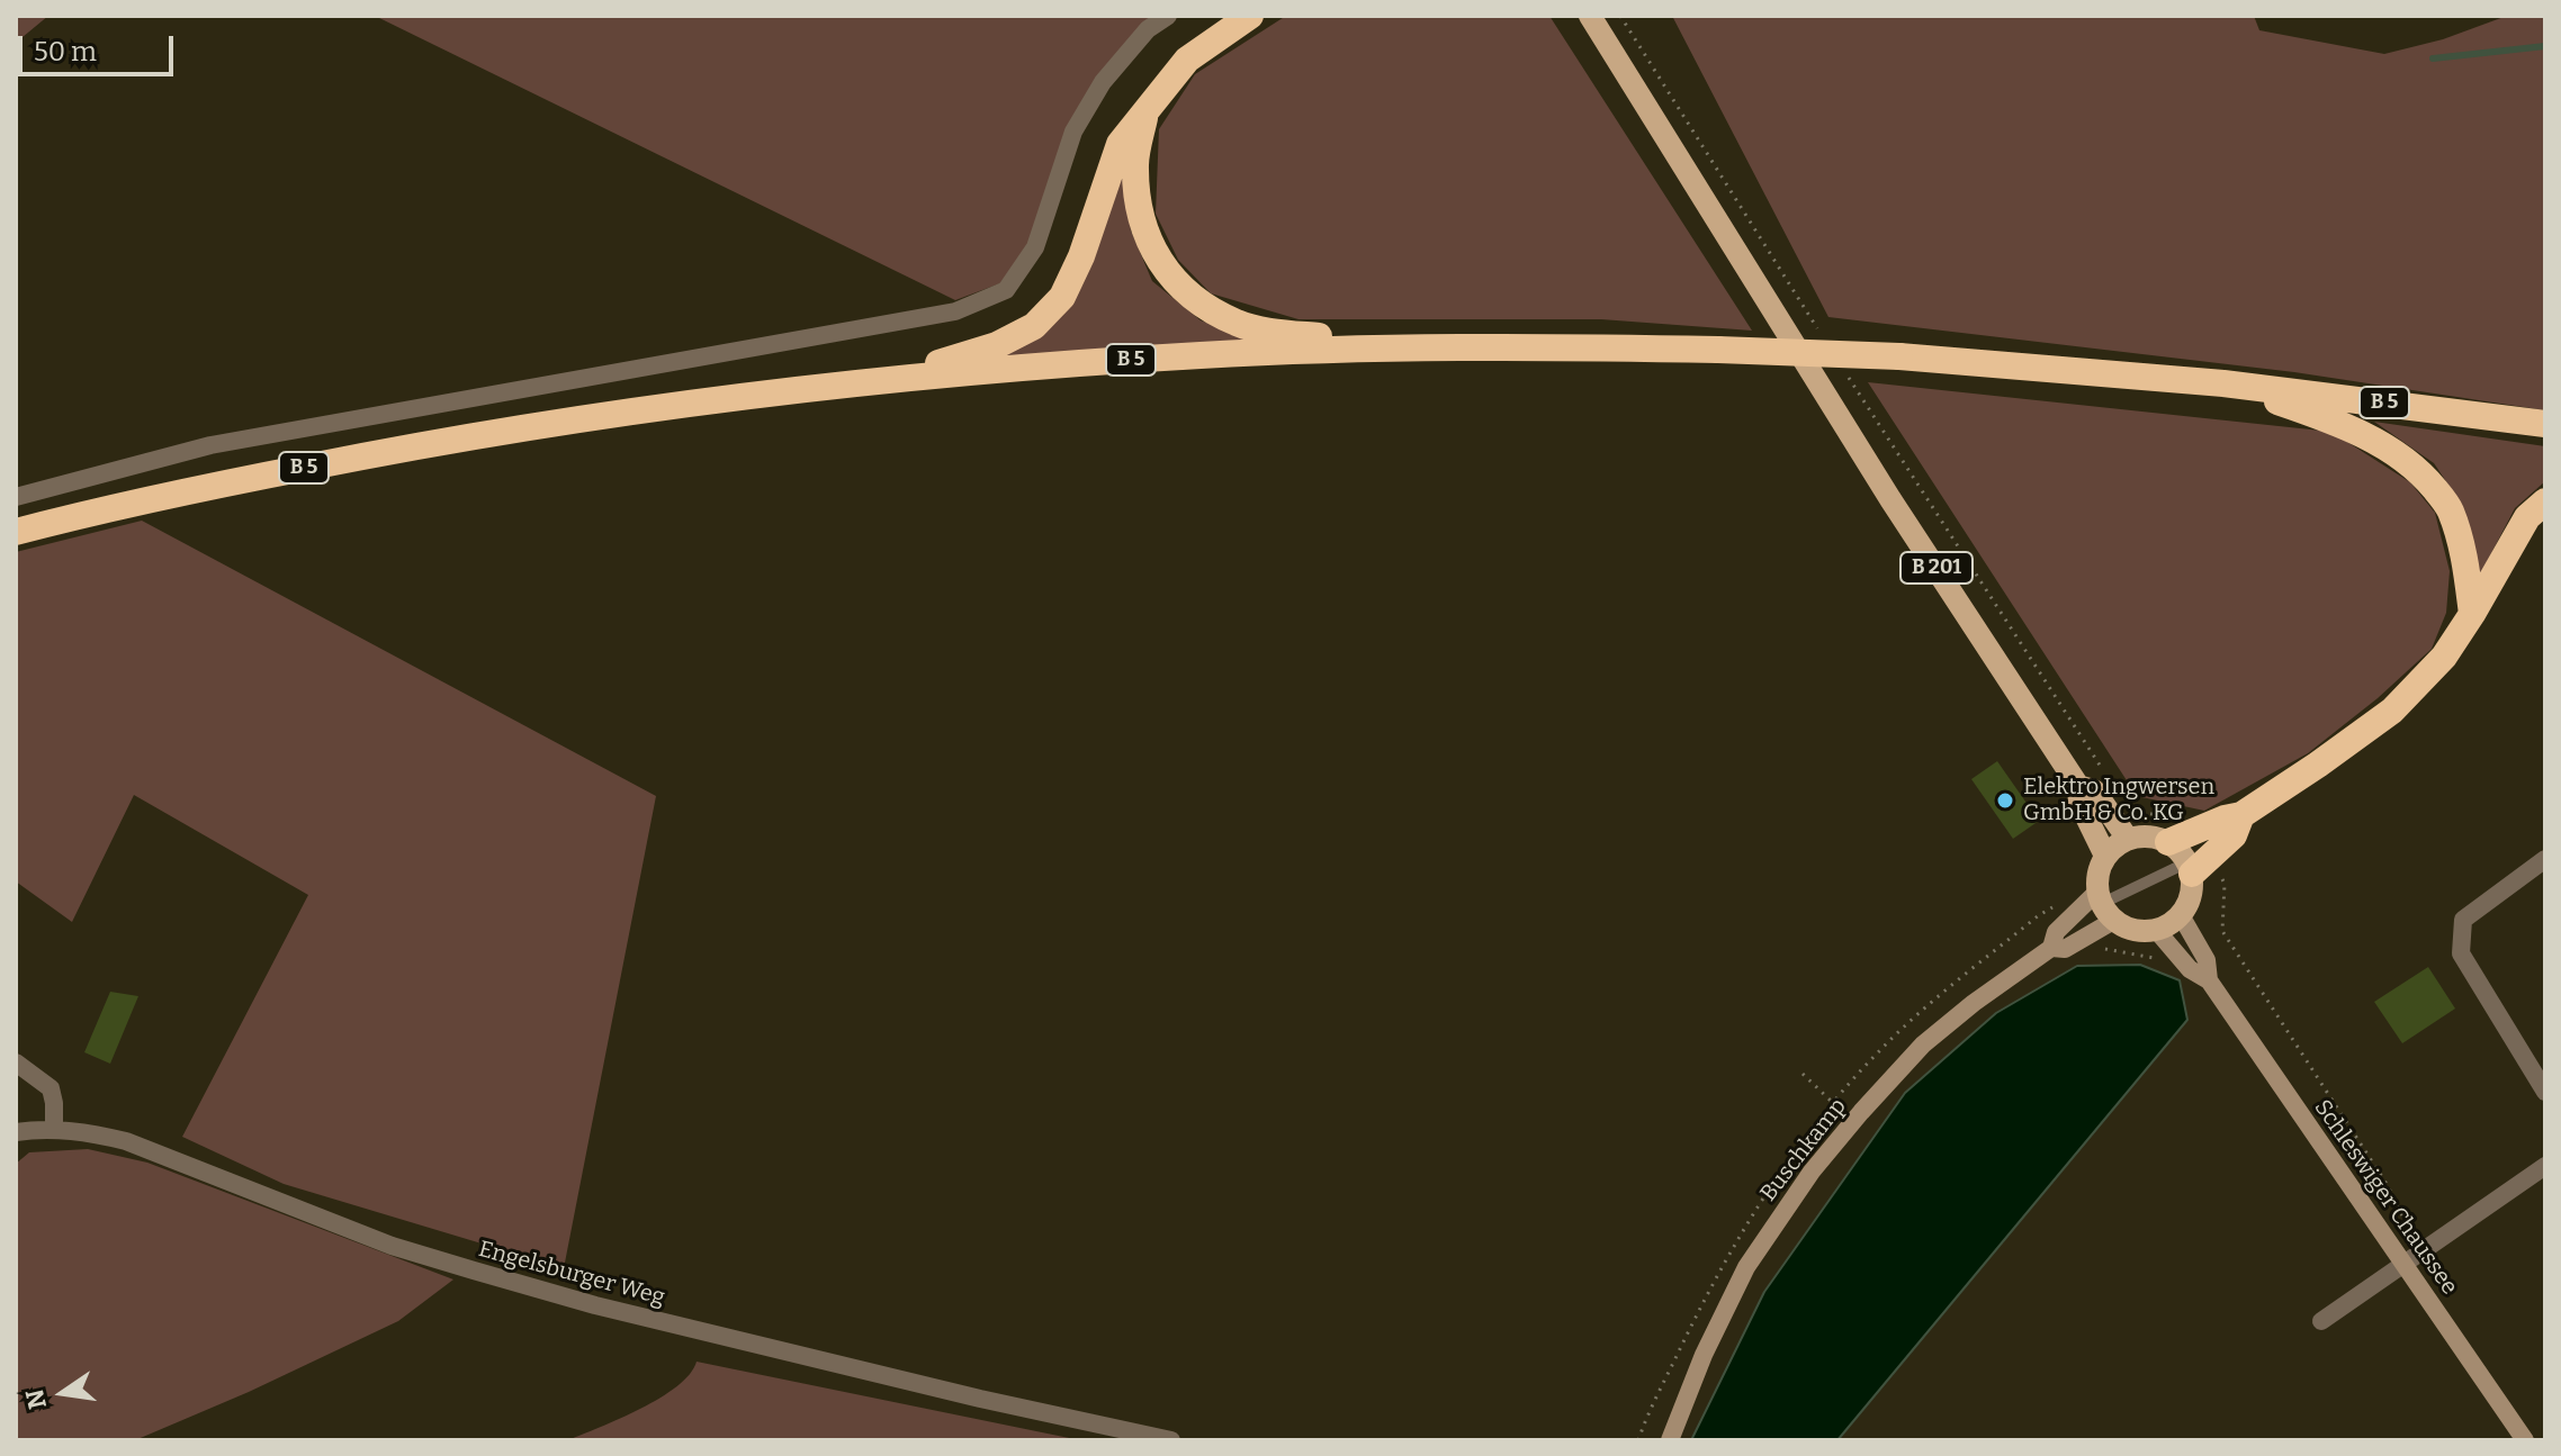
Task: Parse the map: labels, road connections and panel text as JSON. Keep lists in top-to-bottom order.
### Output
{
  "streets": {
    "highway": ["B 5"],
    "main road": ["B 201"],
    "street": ["Buschkamp", "Schleswiger Chaussee", "Engelsburger Weg"]
  },
  "places": ["Elektro Ingwersen GmbH & Co. KG"],
  "scale_bar": "50 m",
  "north": "left"
}
